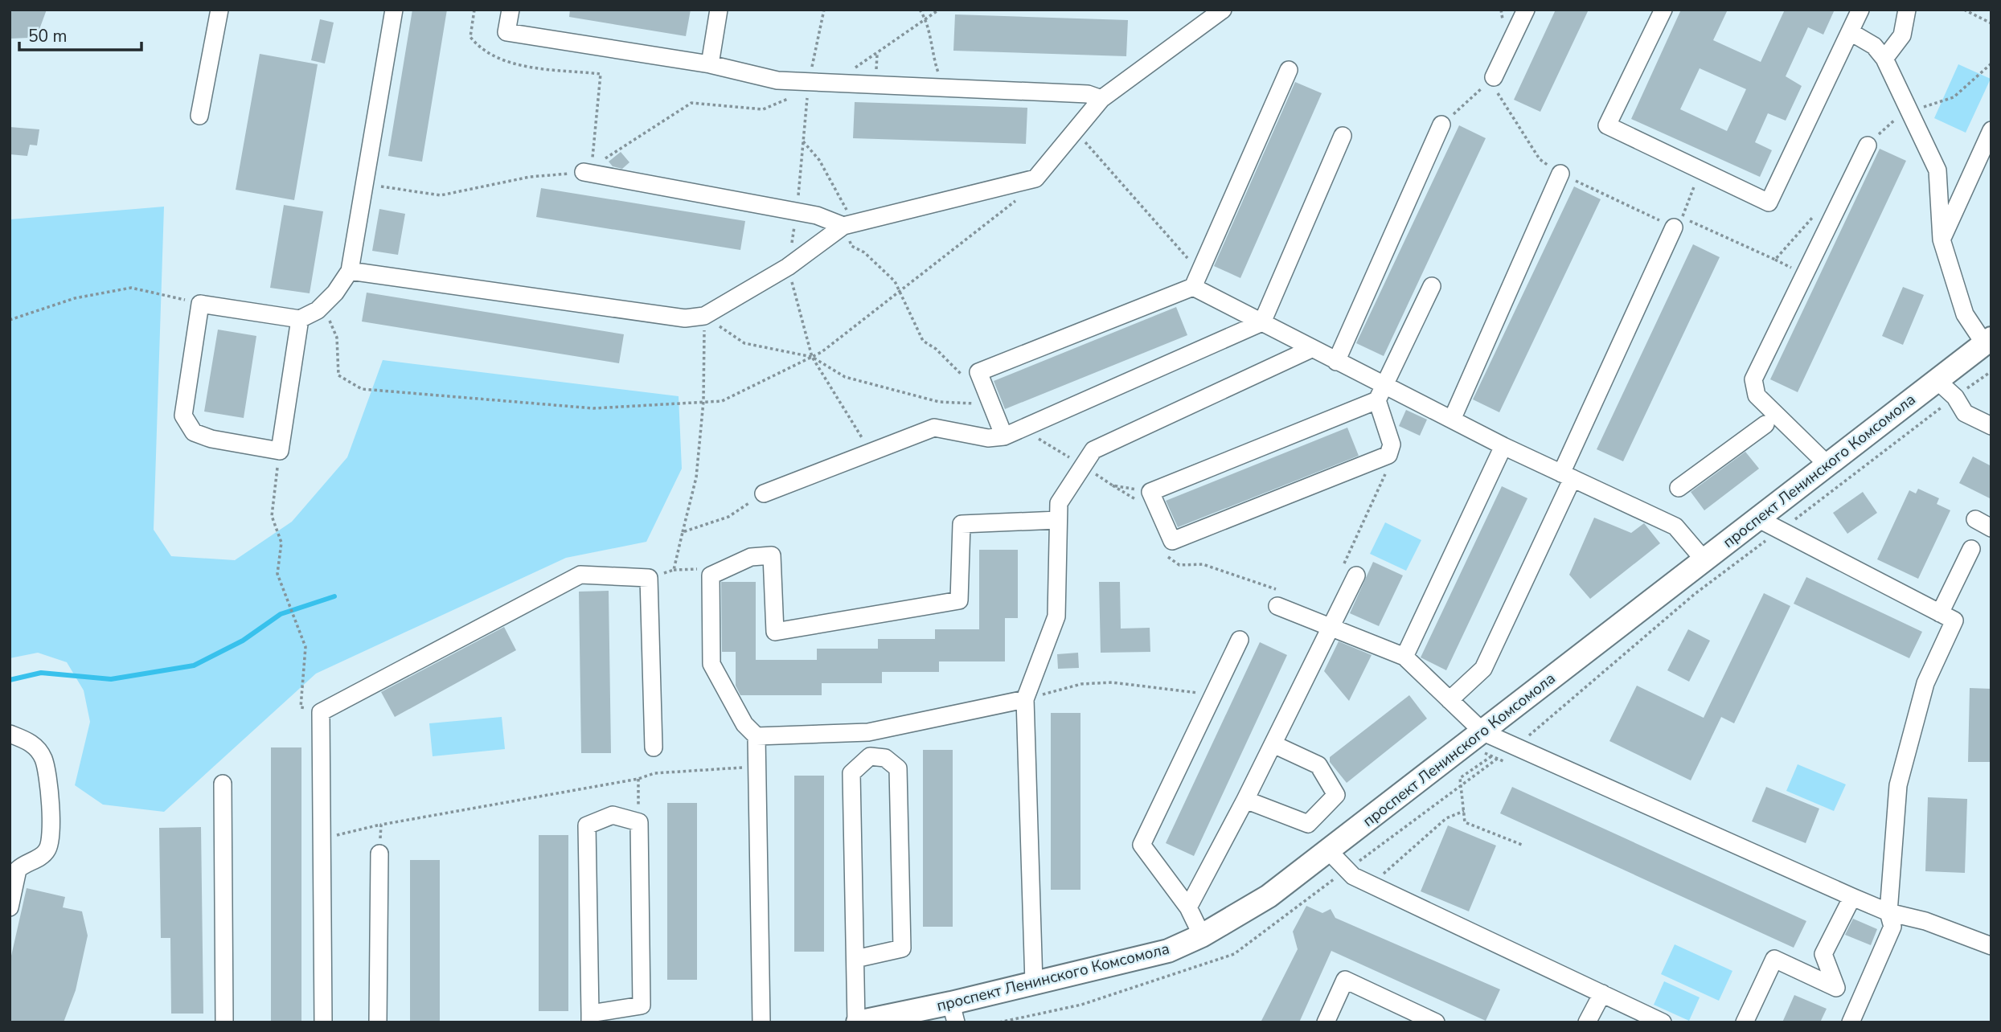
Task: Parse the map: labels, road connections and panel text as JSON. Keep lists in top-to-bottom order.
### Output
{
  "streets": {
    "main road": ["проспект Ленинского Комсомола"]
  },
  "scale_bar": "50 m"
}
